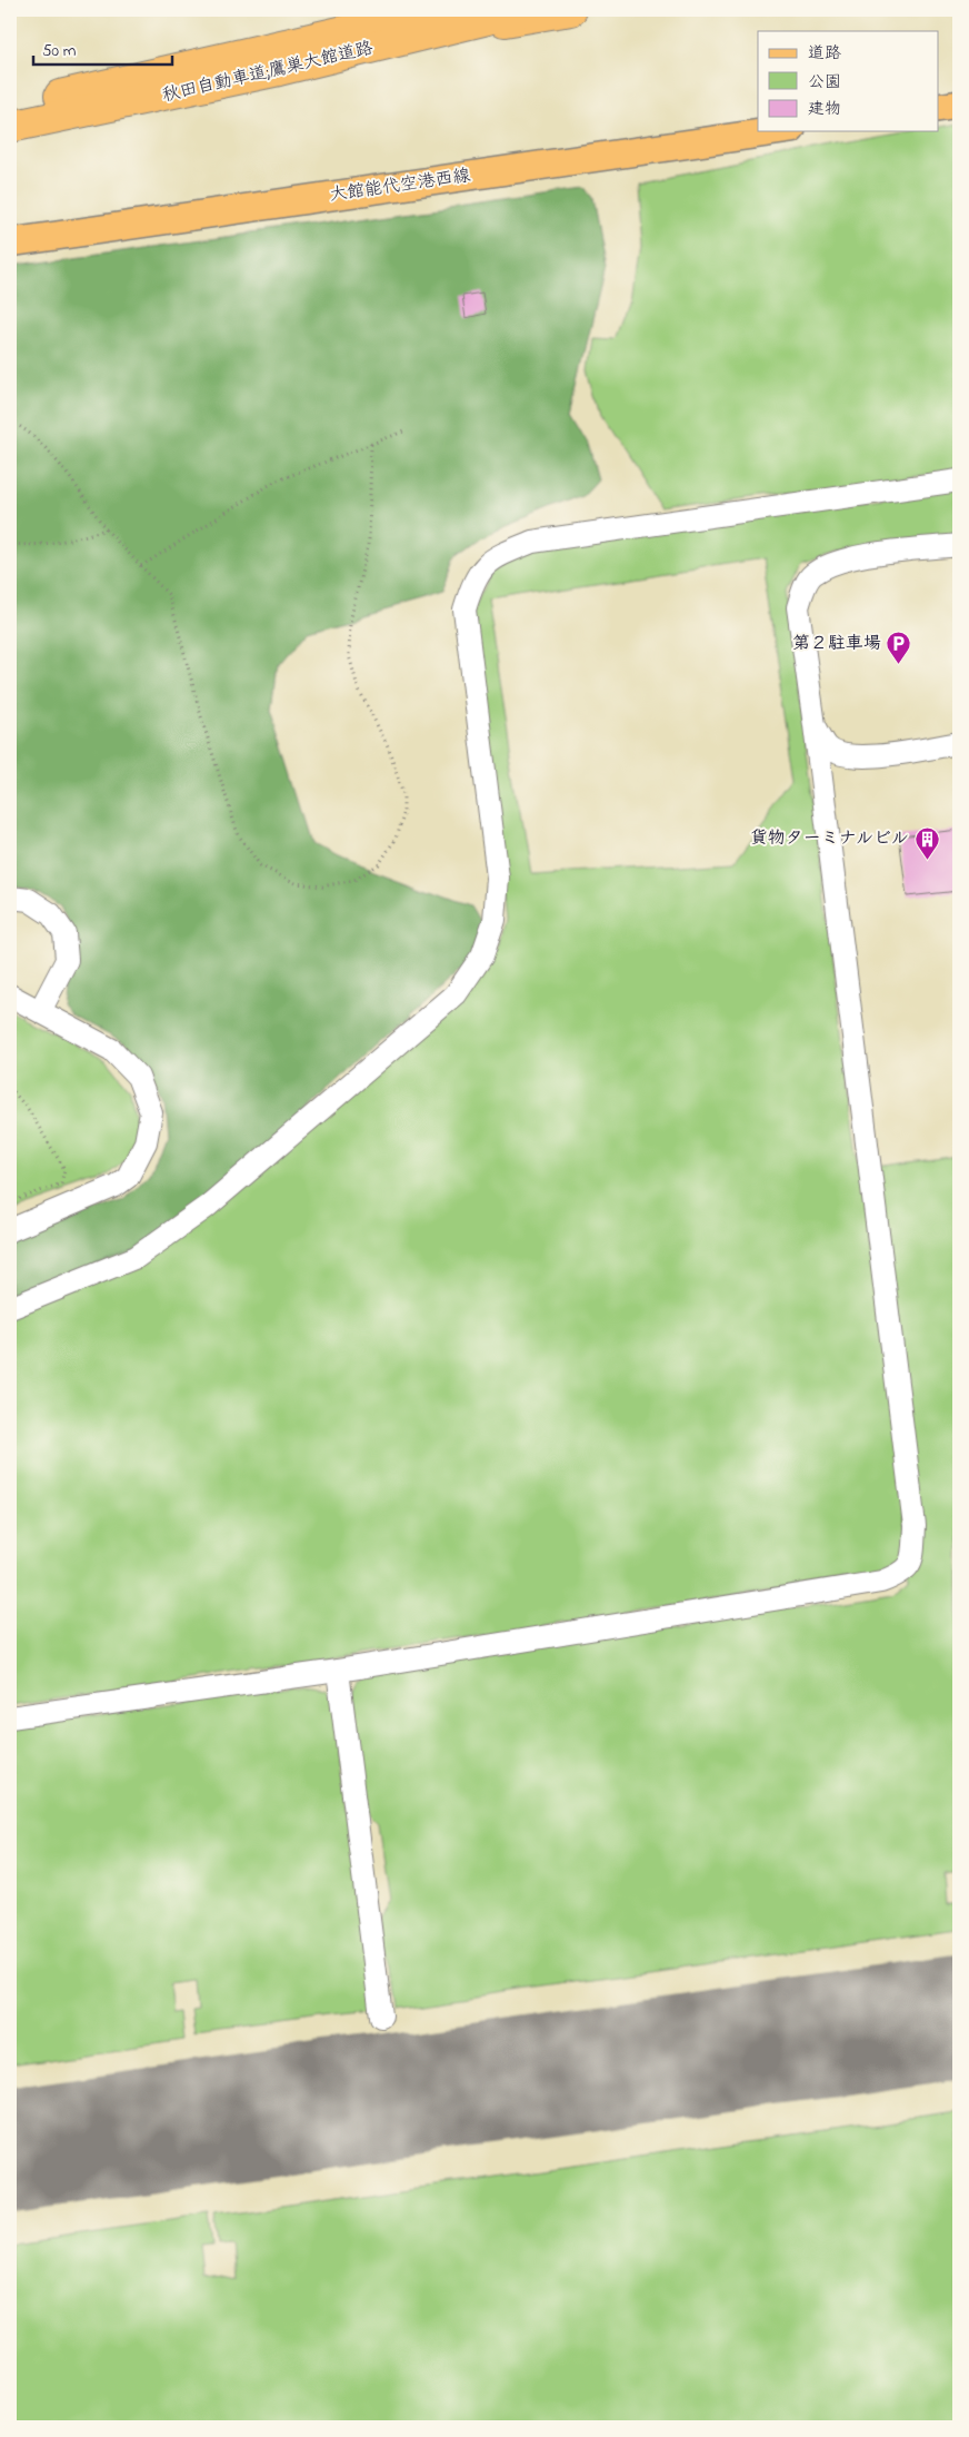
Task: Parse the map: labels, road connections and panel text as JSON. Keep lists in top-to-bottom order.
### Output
{
  "streets": {
    "highway": ["秋田自動車道;鷹巣大館道路"],
    "main road": ["大館能代空港西線"]
  },
  "places": {
    "parking": ["第２駐車場"],
    "building": ["貨物ターミナルビル"]
  },
  "legend": ["道路", "公園", "建物"],
  "scale_bar": "50 m"
}
